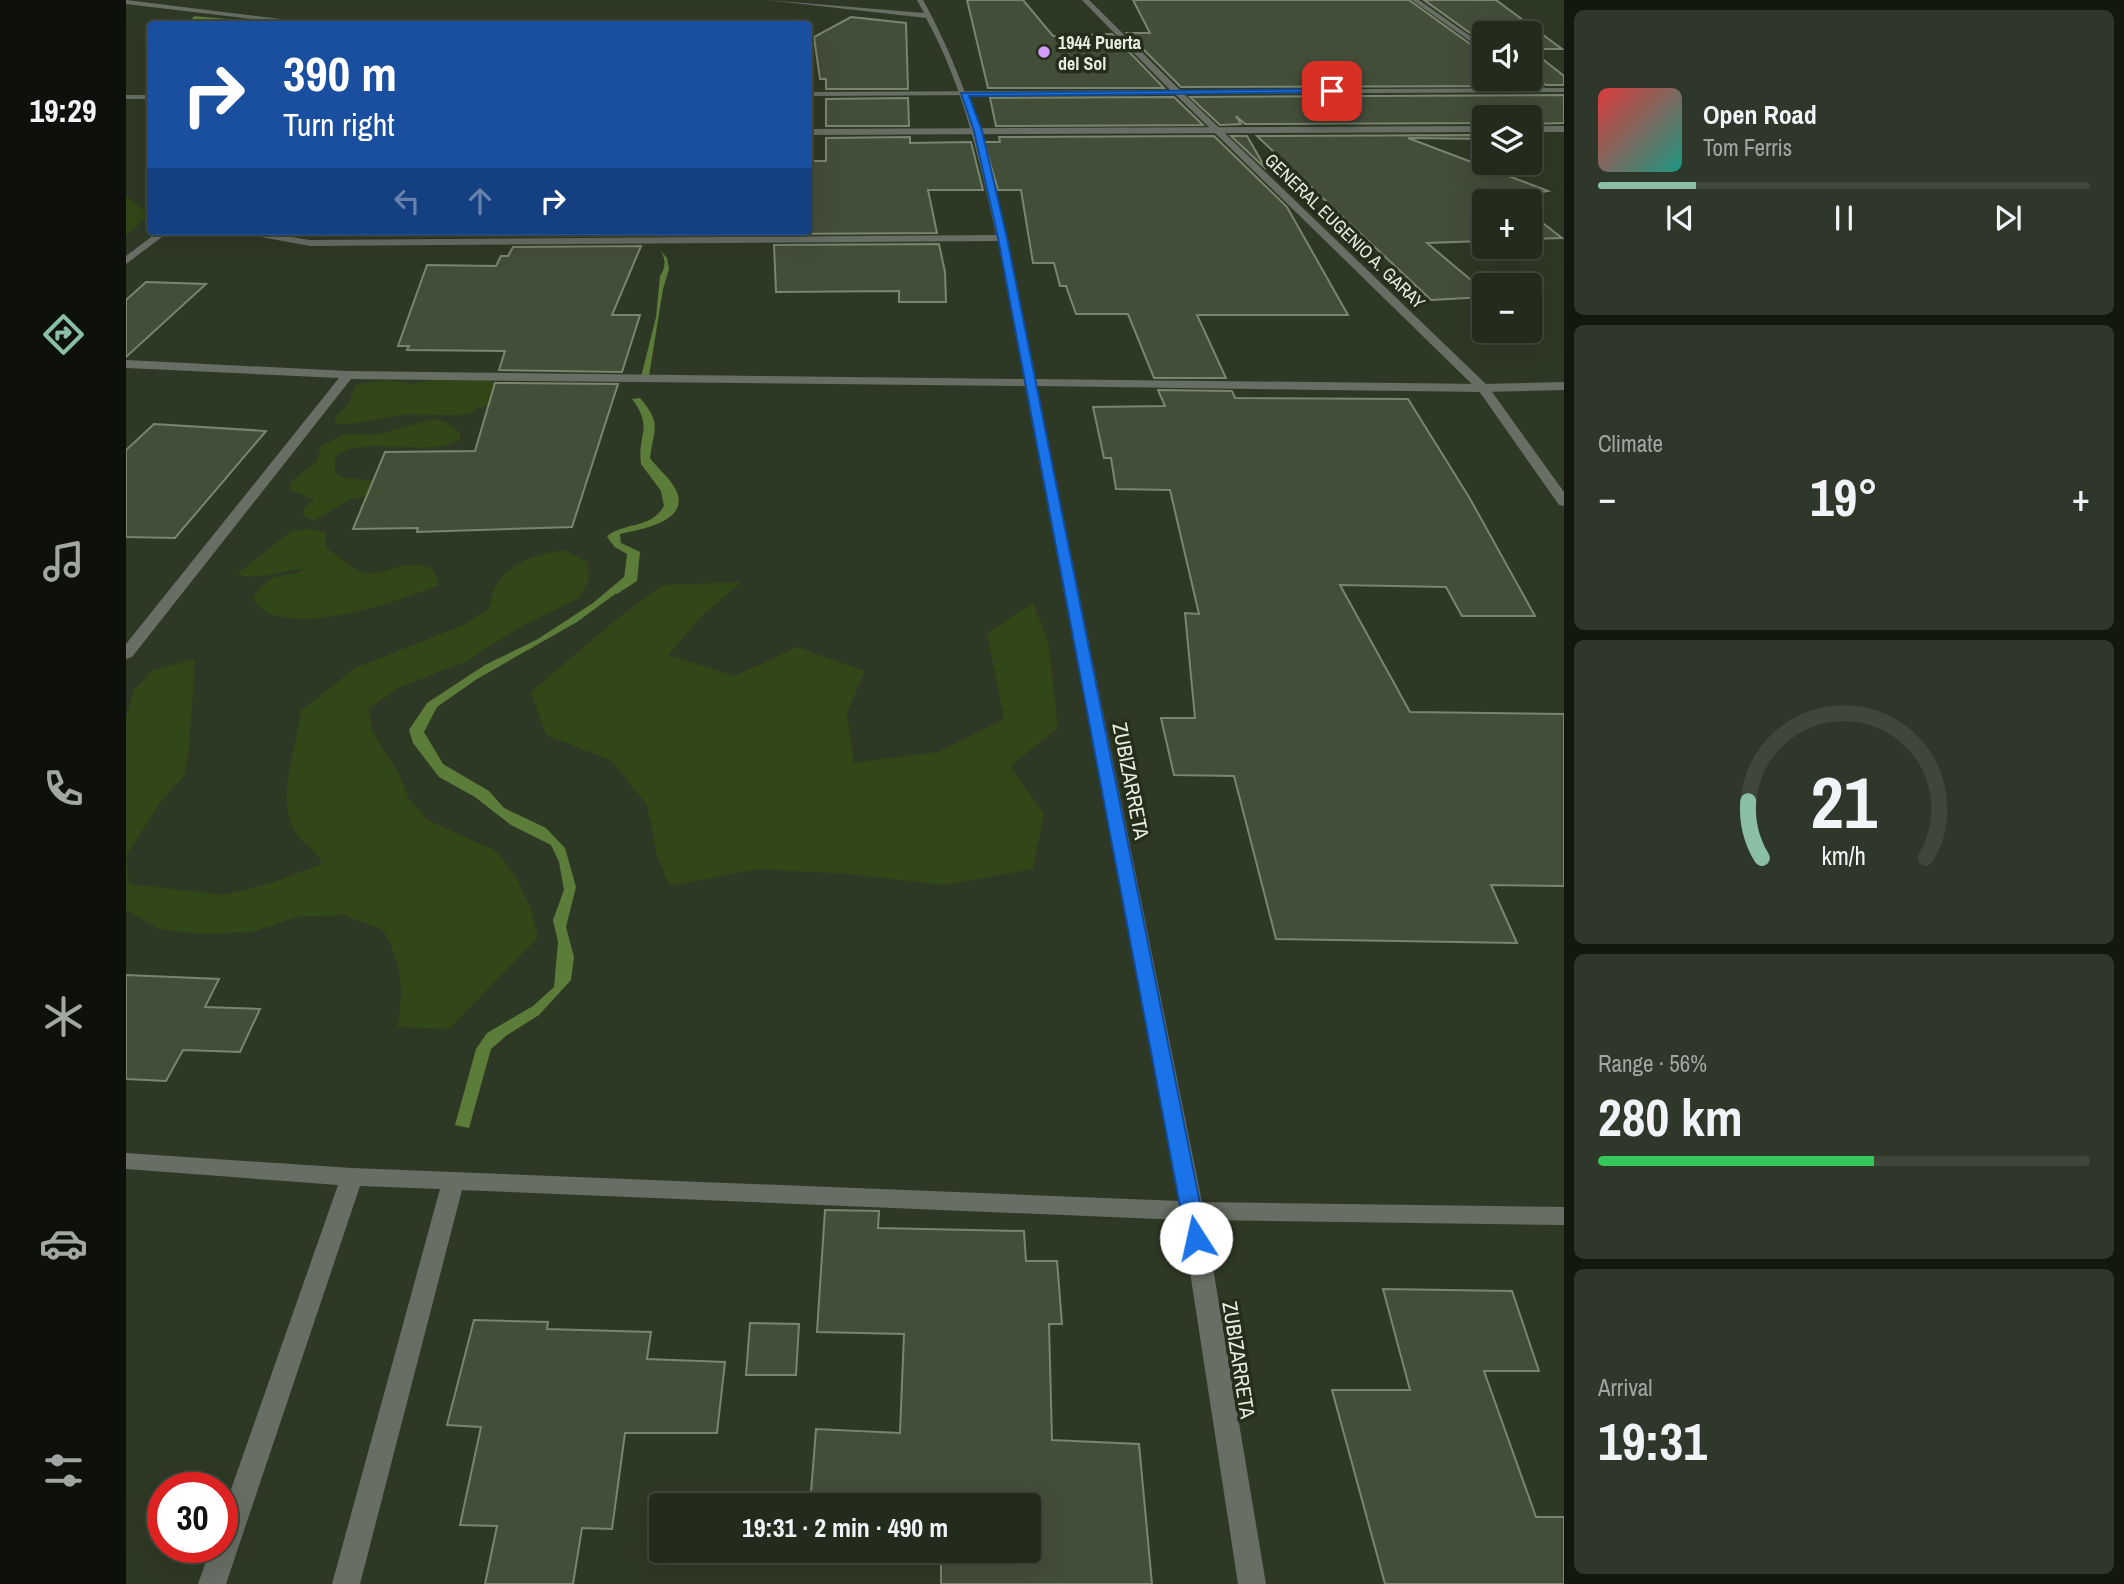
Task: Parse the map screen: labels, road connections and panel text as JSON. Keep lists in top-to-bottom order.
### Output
{
  "streets": {
    "street": ["GENERAL EUGENIO A. GARAY", "ZUBIZARRETA"]
  },
  "places": ["1944 Puerta del Sol"],
  "page": {
    "tabs": "19:29",
    "map_buttons": ["+", "−"],
    "turn": ["390 m", "Turn right"],
    "song": ["Open Road", "Tom Ferris"],
    "tile": [
      "Climate",
      ["Range · 56%", "280 km"],
      ["Arrival", "19:31"]
    ],
    "heat": ["−", "19°", "+"],
    "limit": "30",
    "trip": "19:31 · 2 min · 490 m",
    "gauge": ["21", "km/h"]
  }
}
